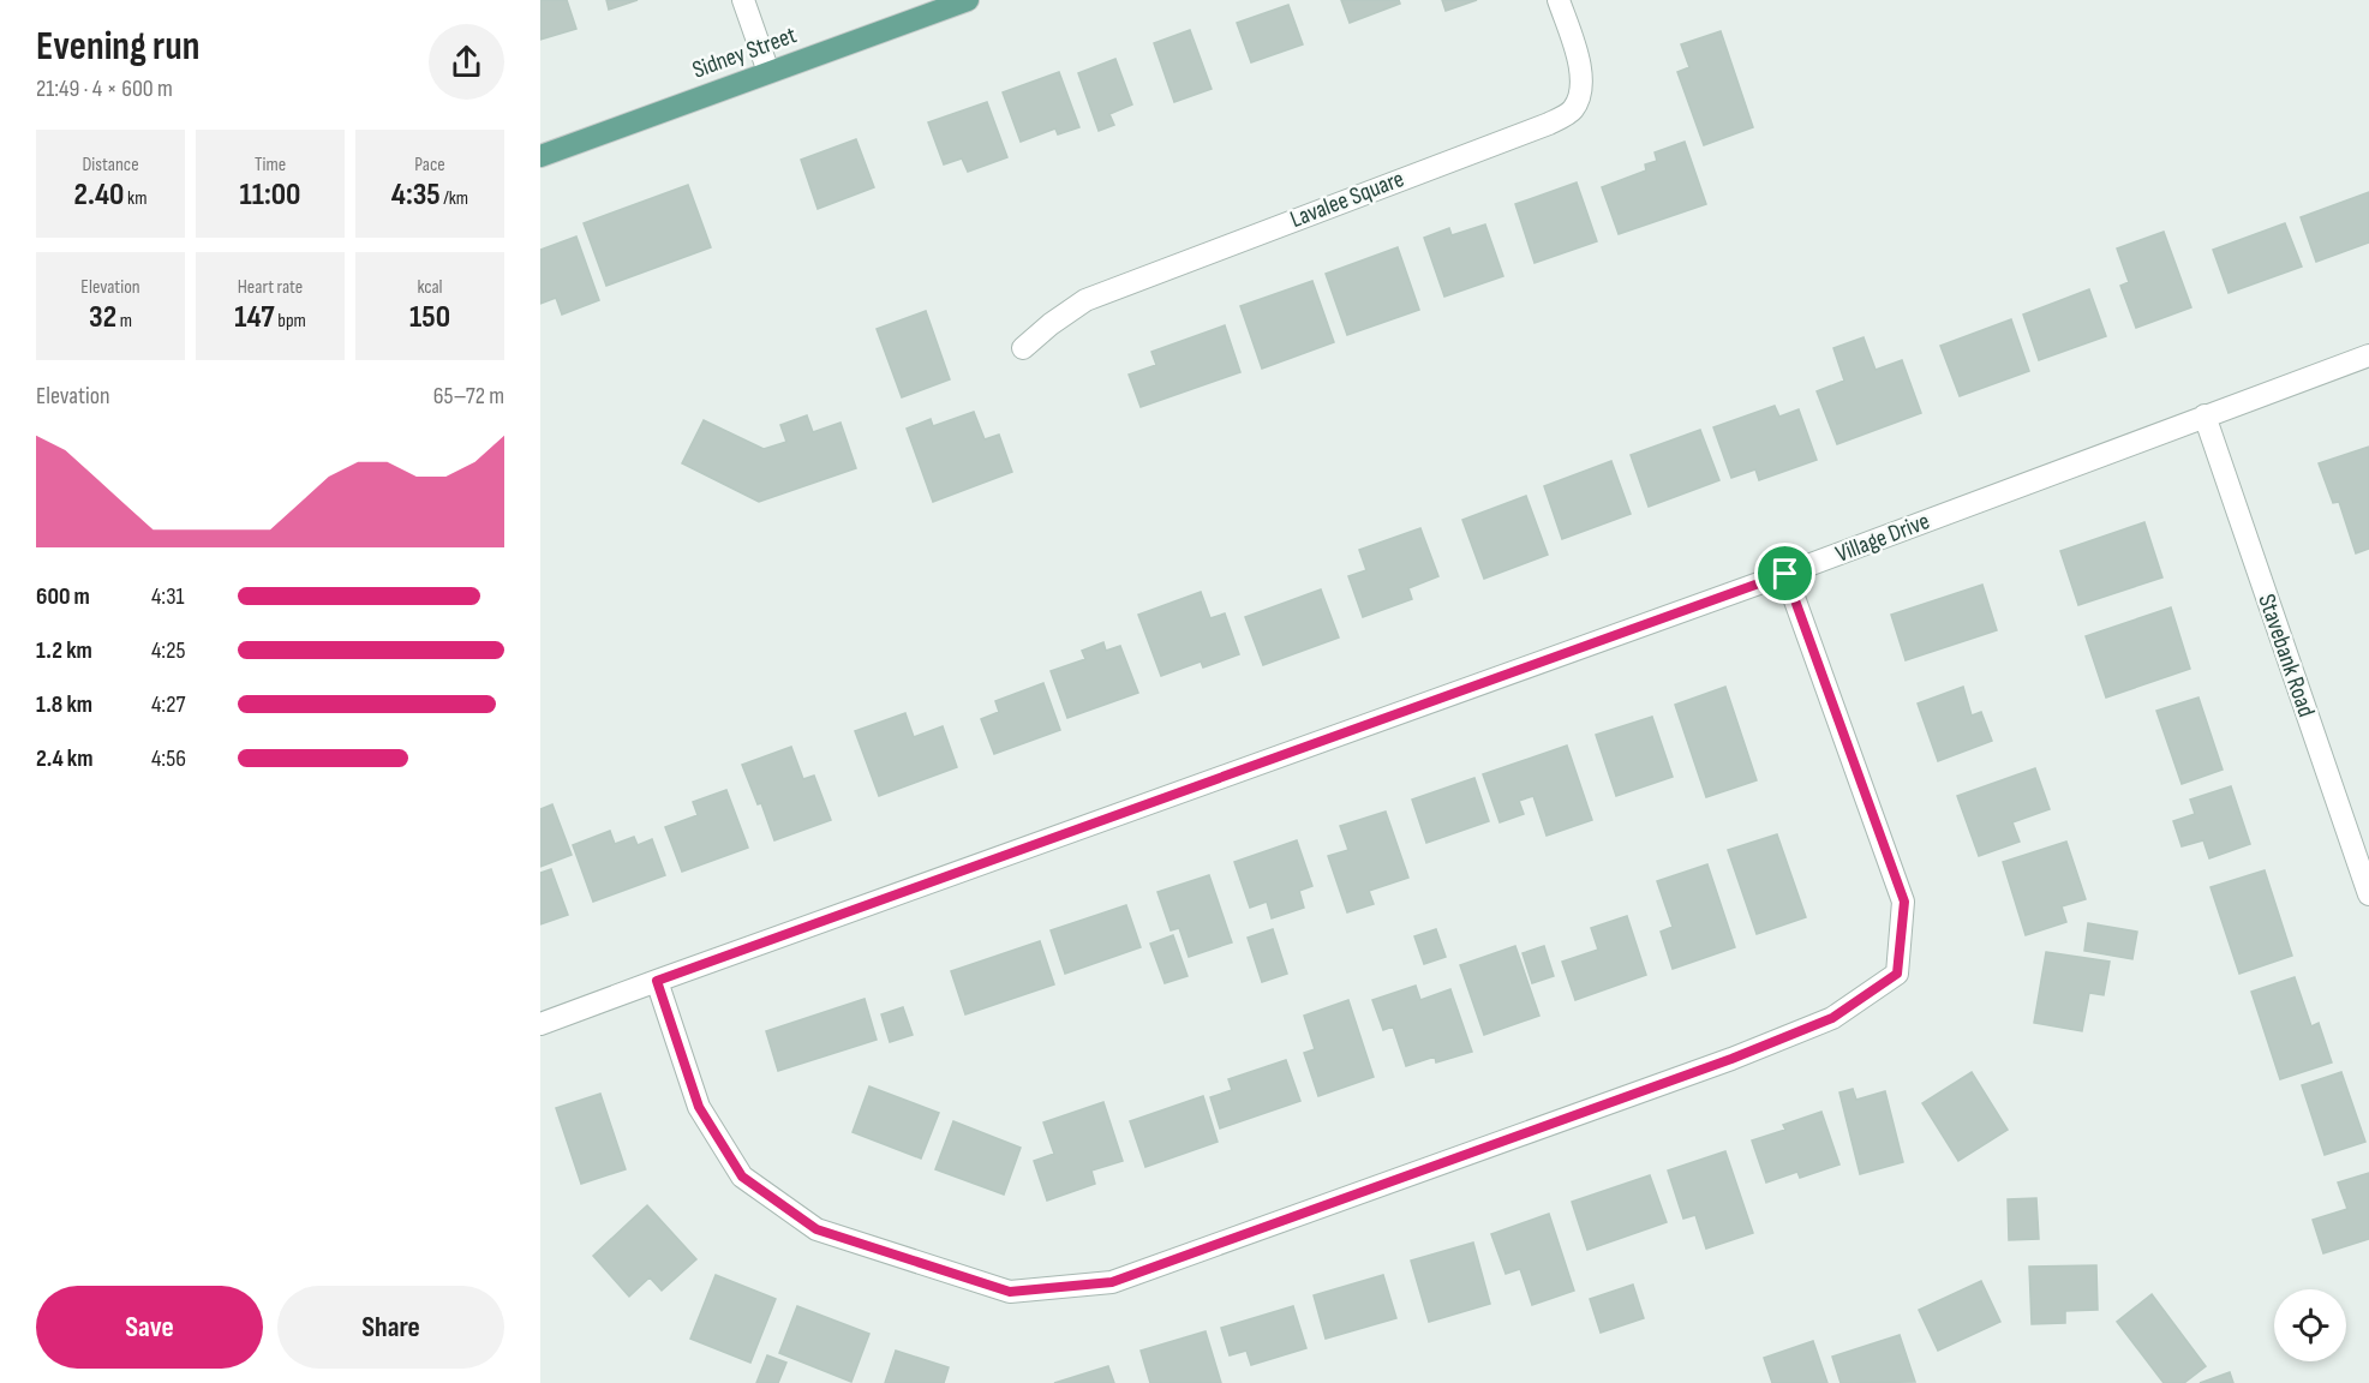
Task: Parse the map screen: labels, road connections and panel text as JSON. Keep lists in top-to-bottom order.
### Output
{
  "streets": {
    "main road": ["Sidney Street"],
    "street": ["Lavalee Square", "Village Drive", "Stavebank Road"]
  },
  "crossings": [
    ["Village Drive", "Stavebank Road"]
  ],
  "page": {
    "heading": ["Evening run", "21:49 · 4 × 600 m"],
    "stats": [
      ["Distance", "2.40 km"],
      ["Time", "11:00"],
      ["Pace", "4:35 /km"],
      ["Elevation", "32 m"],
      ["Heart rate", "147 bpm"],
      ["kcal", "150"]
    ],
    "chart": ["Elevation", "65–72 m"],
    "list": [
      {
        "name": "600 m",
        "note": "4:31"
      },
      {
        "name": "1.2 km",
        "note": "4:25"
      },
      {
        "name": "1.8 km",
        "note": "4:27"
      },
      {
        "name": "2.4 km",
        "note": "4:56"
      }
    ],
    "buttons": ["Save", "Share"]
  }
}
